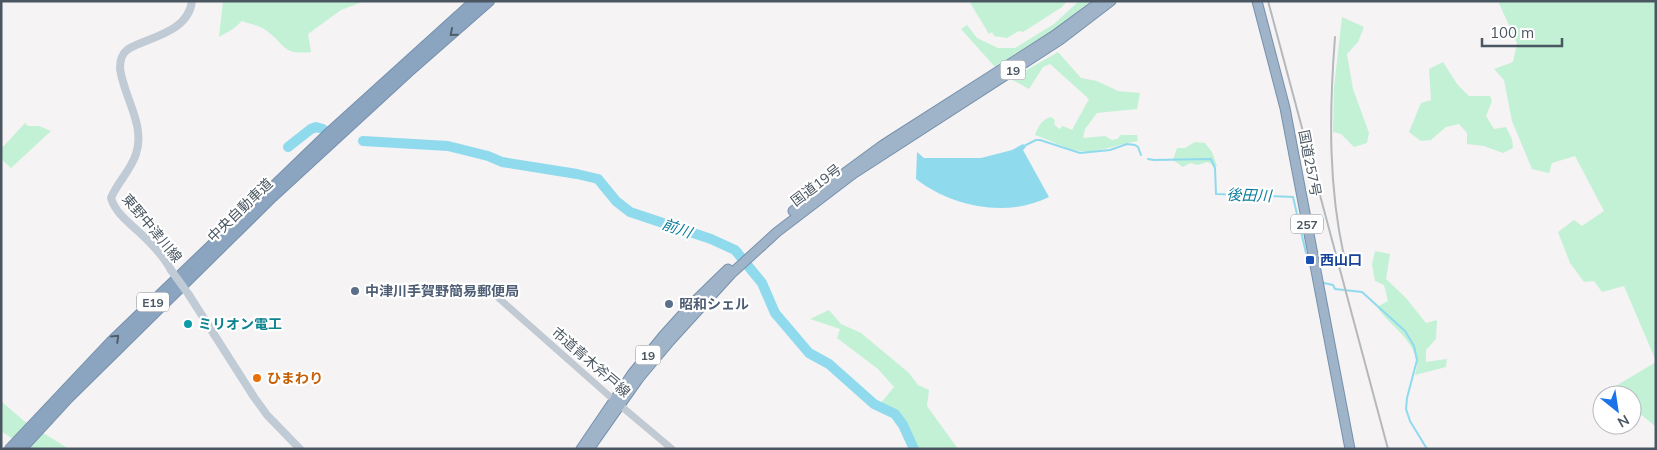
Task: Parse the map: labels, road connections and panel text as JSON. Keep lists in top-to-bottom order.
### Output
{
  "streets": {
    "highway": [
      "19",
      "国道257号",
      "国道19号",
      "中央自動車道",
      "257",
      "E19"
    ],
    "main road": ["東野中津川線"],
    "street": ["市道青木斧戸線"]
  },
  "crossings": [
    ["国道19号", "市道青木斧戸線"]
  ],
  "water": ["後田川", "前川"],
  "places": {
    "transit": ["西山口"],
    "other": [
      "中津川手賀野簡易郵便局",
      "昭和シェル",
      "ミリオン電工",
      "ひまわり"
    ]
  },
  "scale_bar": "100 m",
  "north": "bottom right"
}
